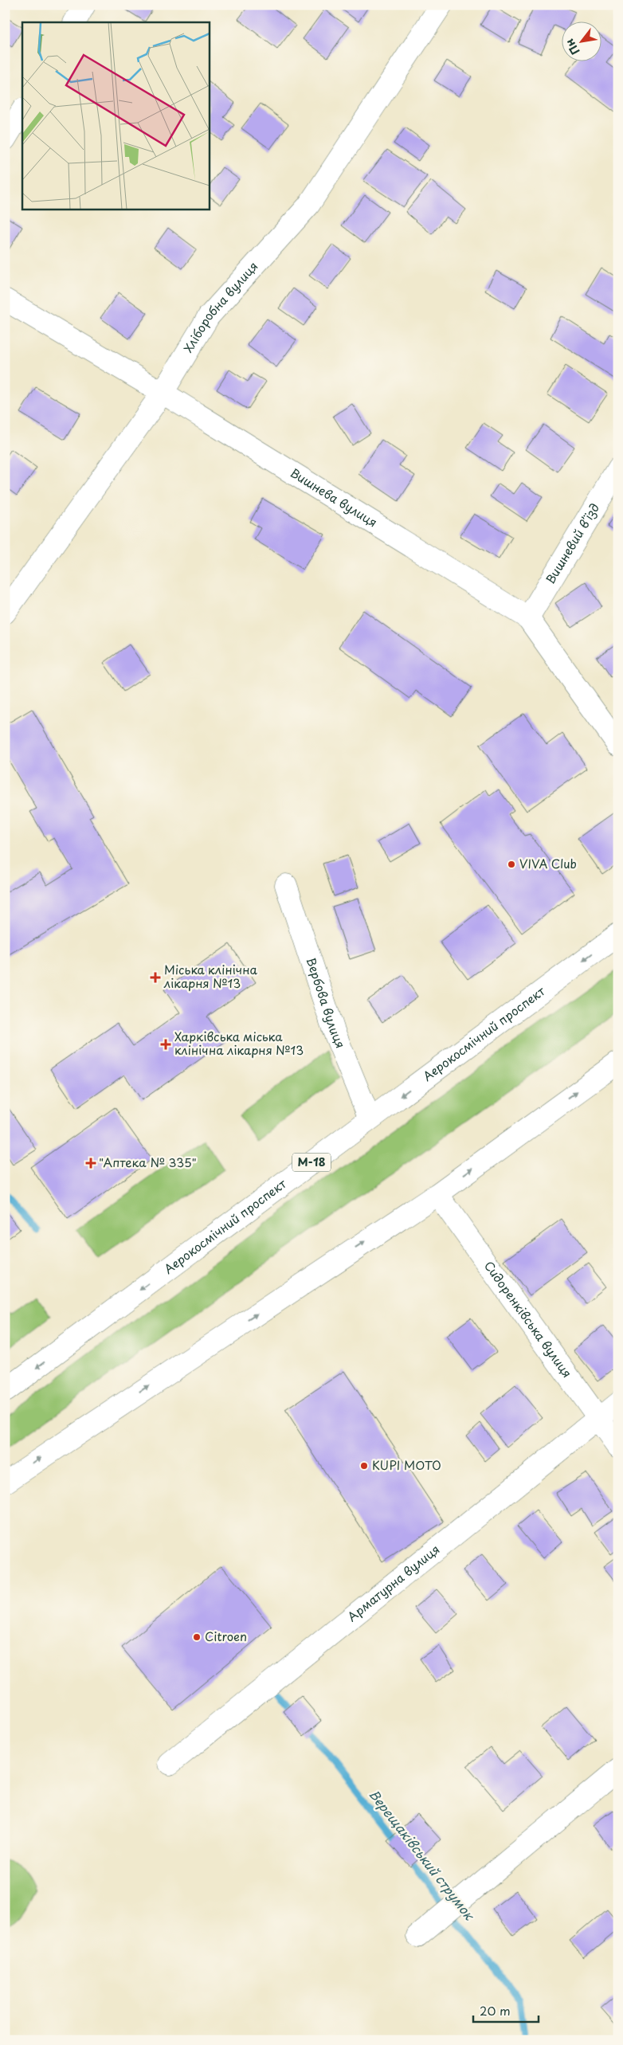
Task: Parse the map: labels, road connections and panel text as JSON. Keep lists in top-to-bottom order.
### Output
{
  "streets": {
    "street": [
      "Хліборобна вулиця",
      "Вишнева вулиця",
      "Вишневий в’їзд",
      "Вербова вулиця",
      "Аерокосмічний проспект",
      "М-18",
      "Сидоренківська вулиця",
      "Арматурна вулиця"
    ]
  },
  "crossings": [
    ["Хліборобна вулиця", "Вишнева вулиця"],
    ["Вишнева вулиця", "Вишневий в’їзд"],
    ["Вербова вулиця", "Аерокосмічний проспект"],
    ["Сидоренківська вулиця", "Арматурна вулиця"]
  ],
  "water": ["Верещаківський струмок"],
  "places": {
    "other": ["VIVA Club", "KUPI MOTO", "Citroen"],
    "health": ["Міська клінічна лікарня №13", "Харківська міська клінічна лікарня №13", "\"Аптека № 335\""]
  },
  "scale_bar": "20 m",
  "north": "bottom left"
}
